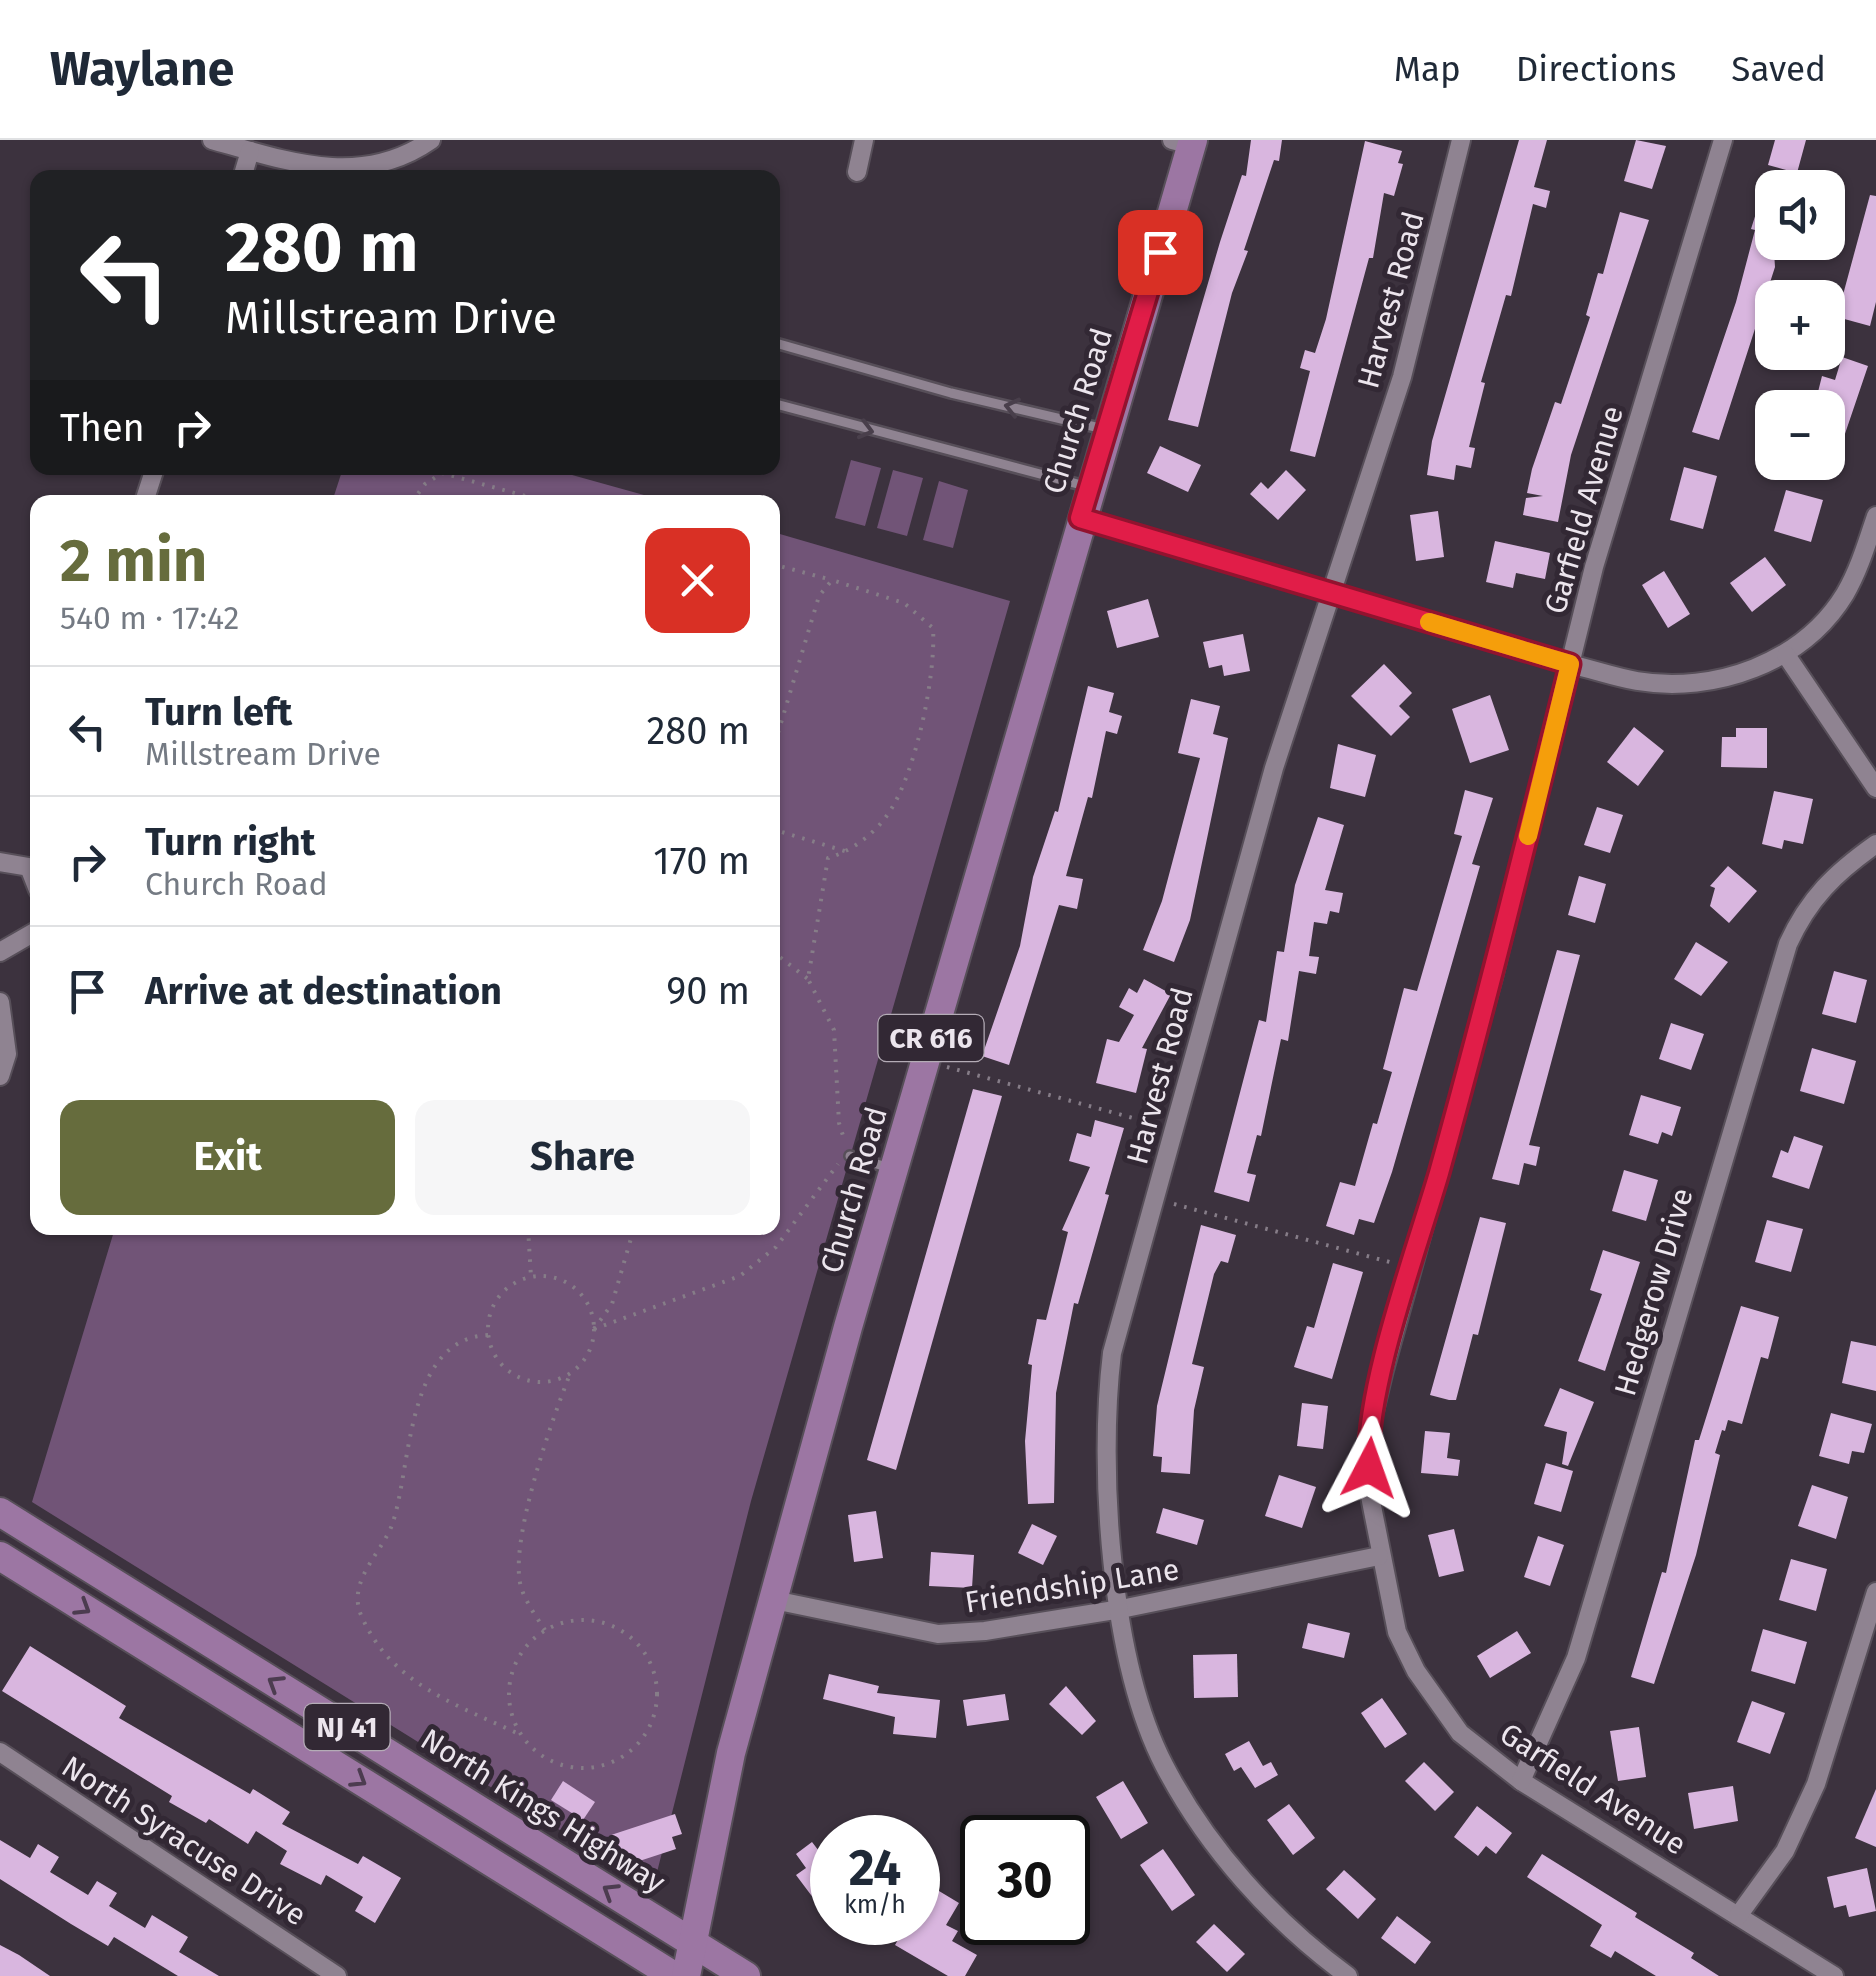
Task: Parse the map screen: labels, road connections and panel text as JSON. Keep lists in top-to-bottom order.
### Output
{
  "streets": {
    "main road": [
      "Church Road",
      "CR 616",
      "NJ 41",
      "North Kings Highway"
    ],
    "street": [
      "Harvest Road",
      "Garfield Avenue",
      "Hedgerow Drive",
      "Friendship Lane",
      "North Syracuse Drive"
    ]
  },
  "crossings": [
    ["Harvest Road", "Friendship Lane"],
    ["Church Road", "Friendship Lane"],
    ["Church Road", "North Kings Highway"],
    ["Garfield Avenue", "Hedgerow Drive"],
    ["Garfield Avenue", "Friendship Lane"]
  ],
  "page": {
    "header": "Waylane",
    "nav": ["Map", "Directions", "Saved"],
    "map_buttons": ["+", "−"],
    "turn": ["280 m", "Millstream Drive"],
    "then": "Then",
    "heading": ["2 min", "540 m · 17:42"],
    "list": [
      {
        "name": "Turn left",
        "note": "Millstream Drive",
        "value": "280 m"
      },
      {
        "name": "Turn right",
        "note": "Church Road",
        "value": "170 m"
      },
      {
        "name": "Arrive at destination",
        "value": "90 m"
      }
    ],
    "buttons": ["Exit", "Share"],
    "speed": "24 km/h",
    "limit": "30"
  }
}
